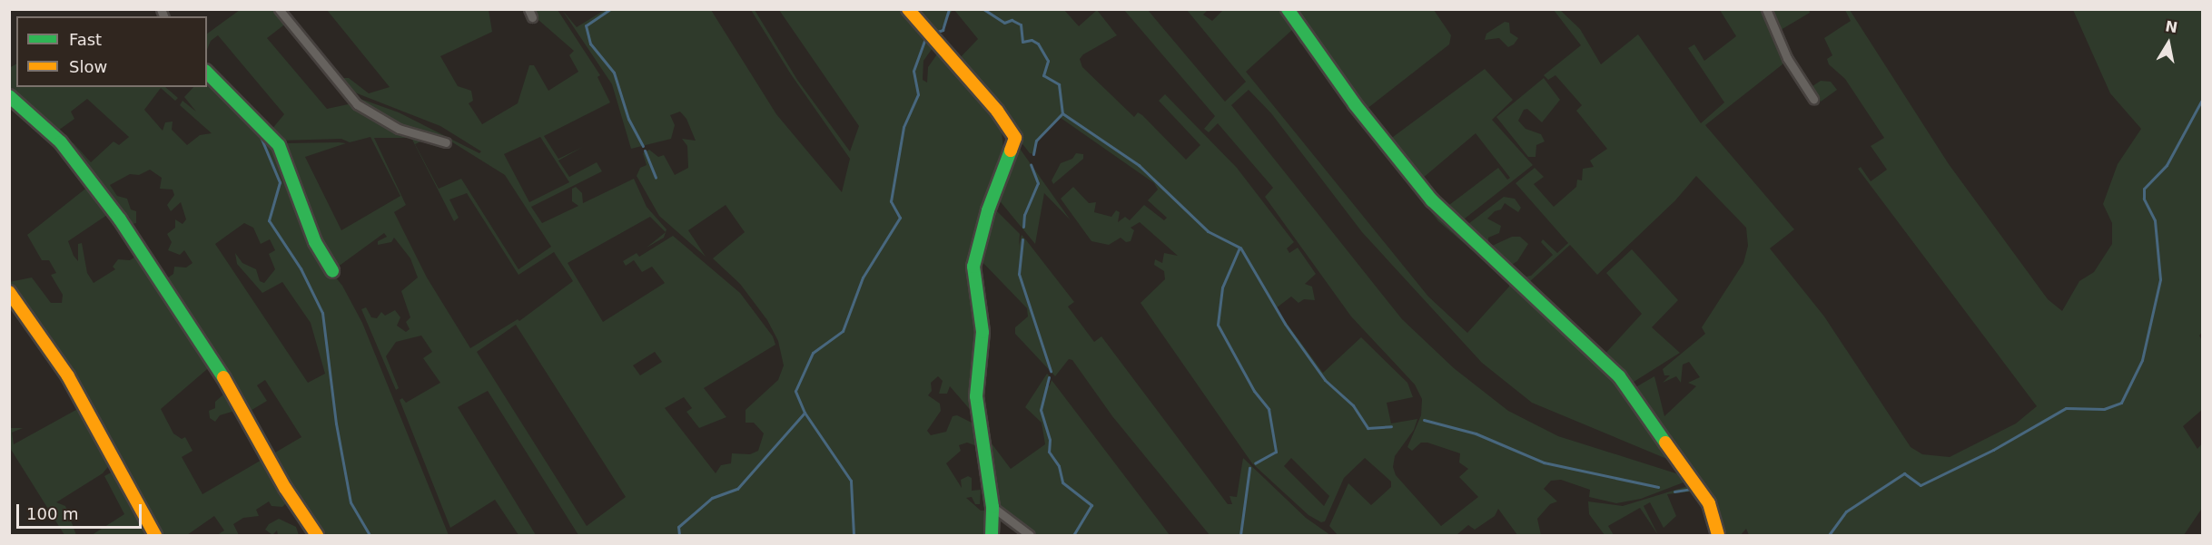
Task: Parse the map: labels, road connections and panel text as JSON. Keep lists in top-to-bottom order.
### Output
{
  "legend": ["Fast", "Slow"],
  "scale_bar": "100 m",
  "north": "top"
}
